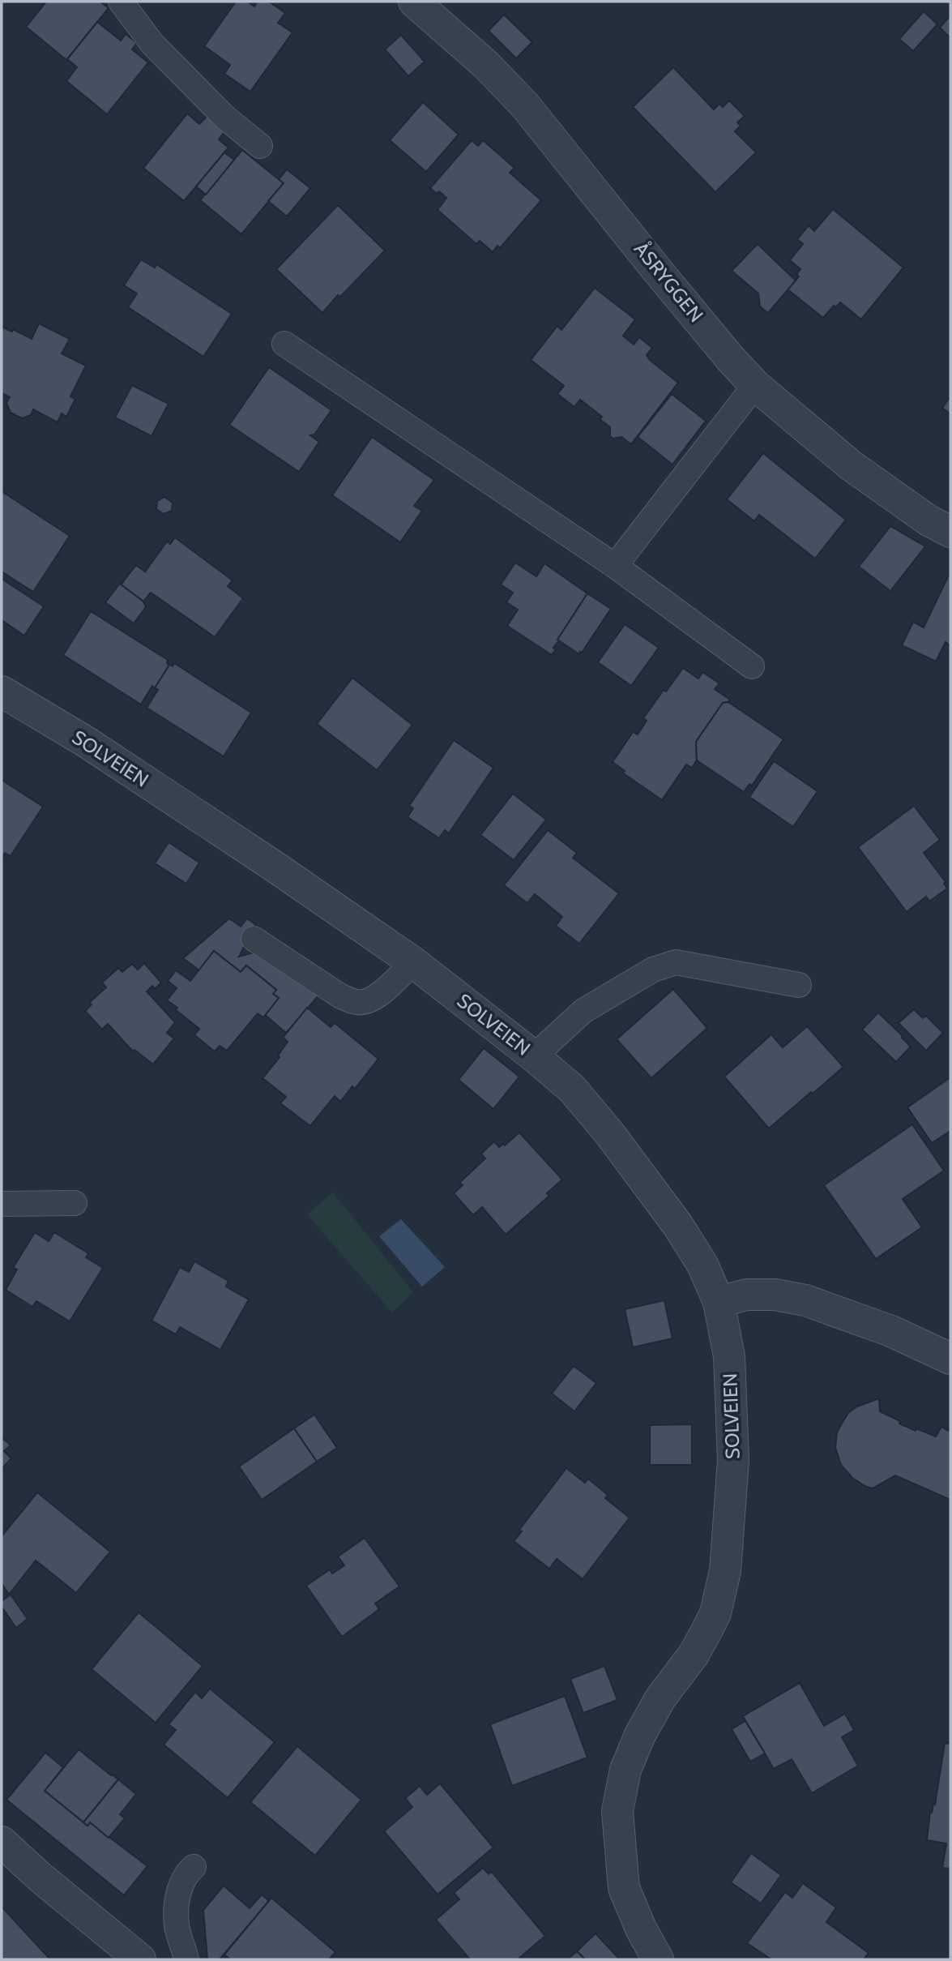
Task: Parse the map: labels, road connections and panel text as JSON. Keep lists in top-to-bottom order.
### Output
{
  "streets": {
    "street": ["ÅSRYGGEN", "SOLVEIEN"]
  }
}
